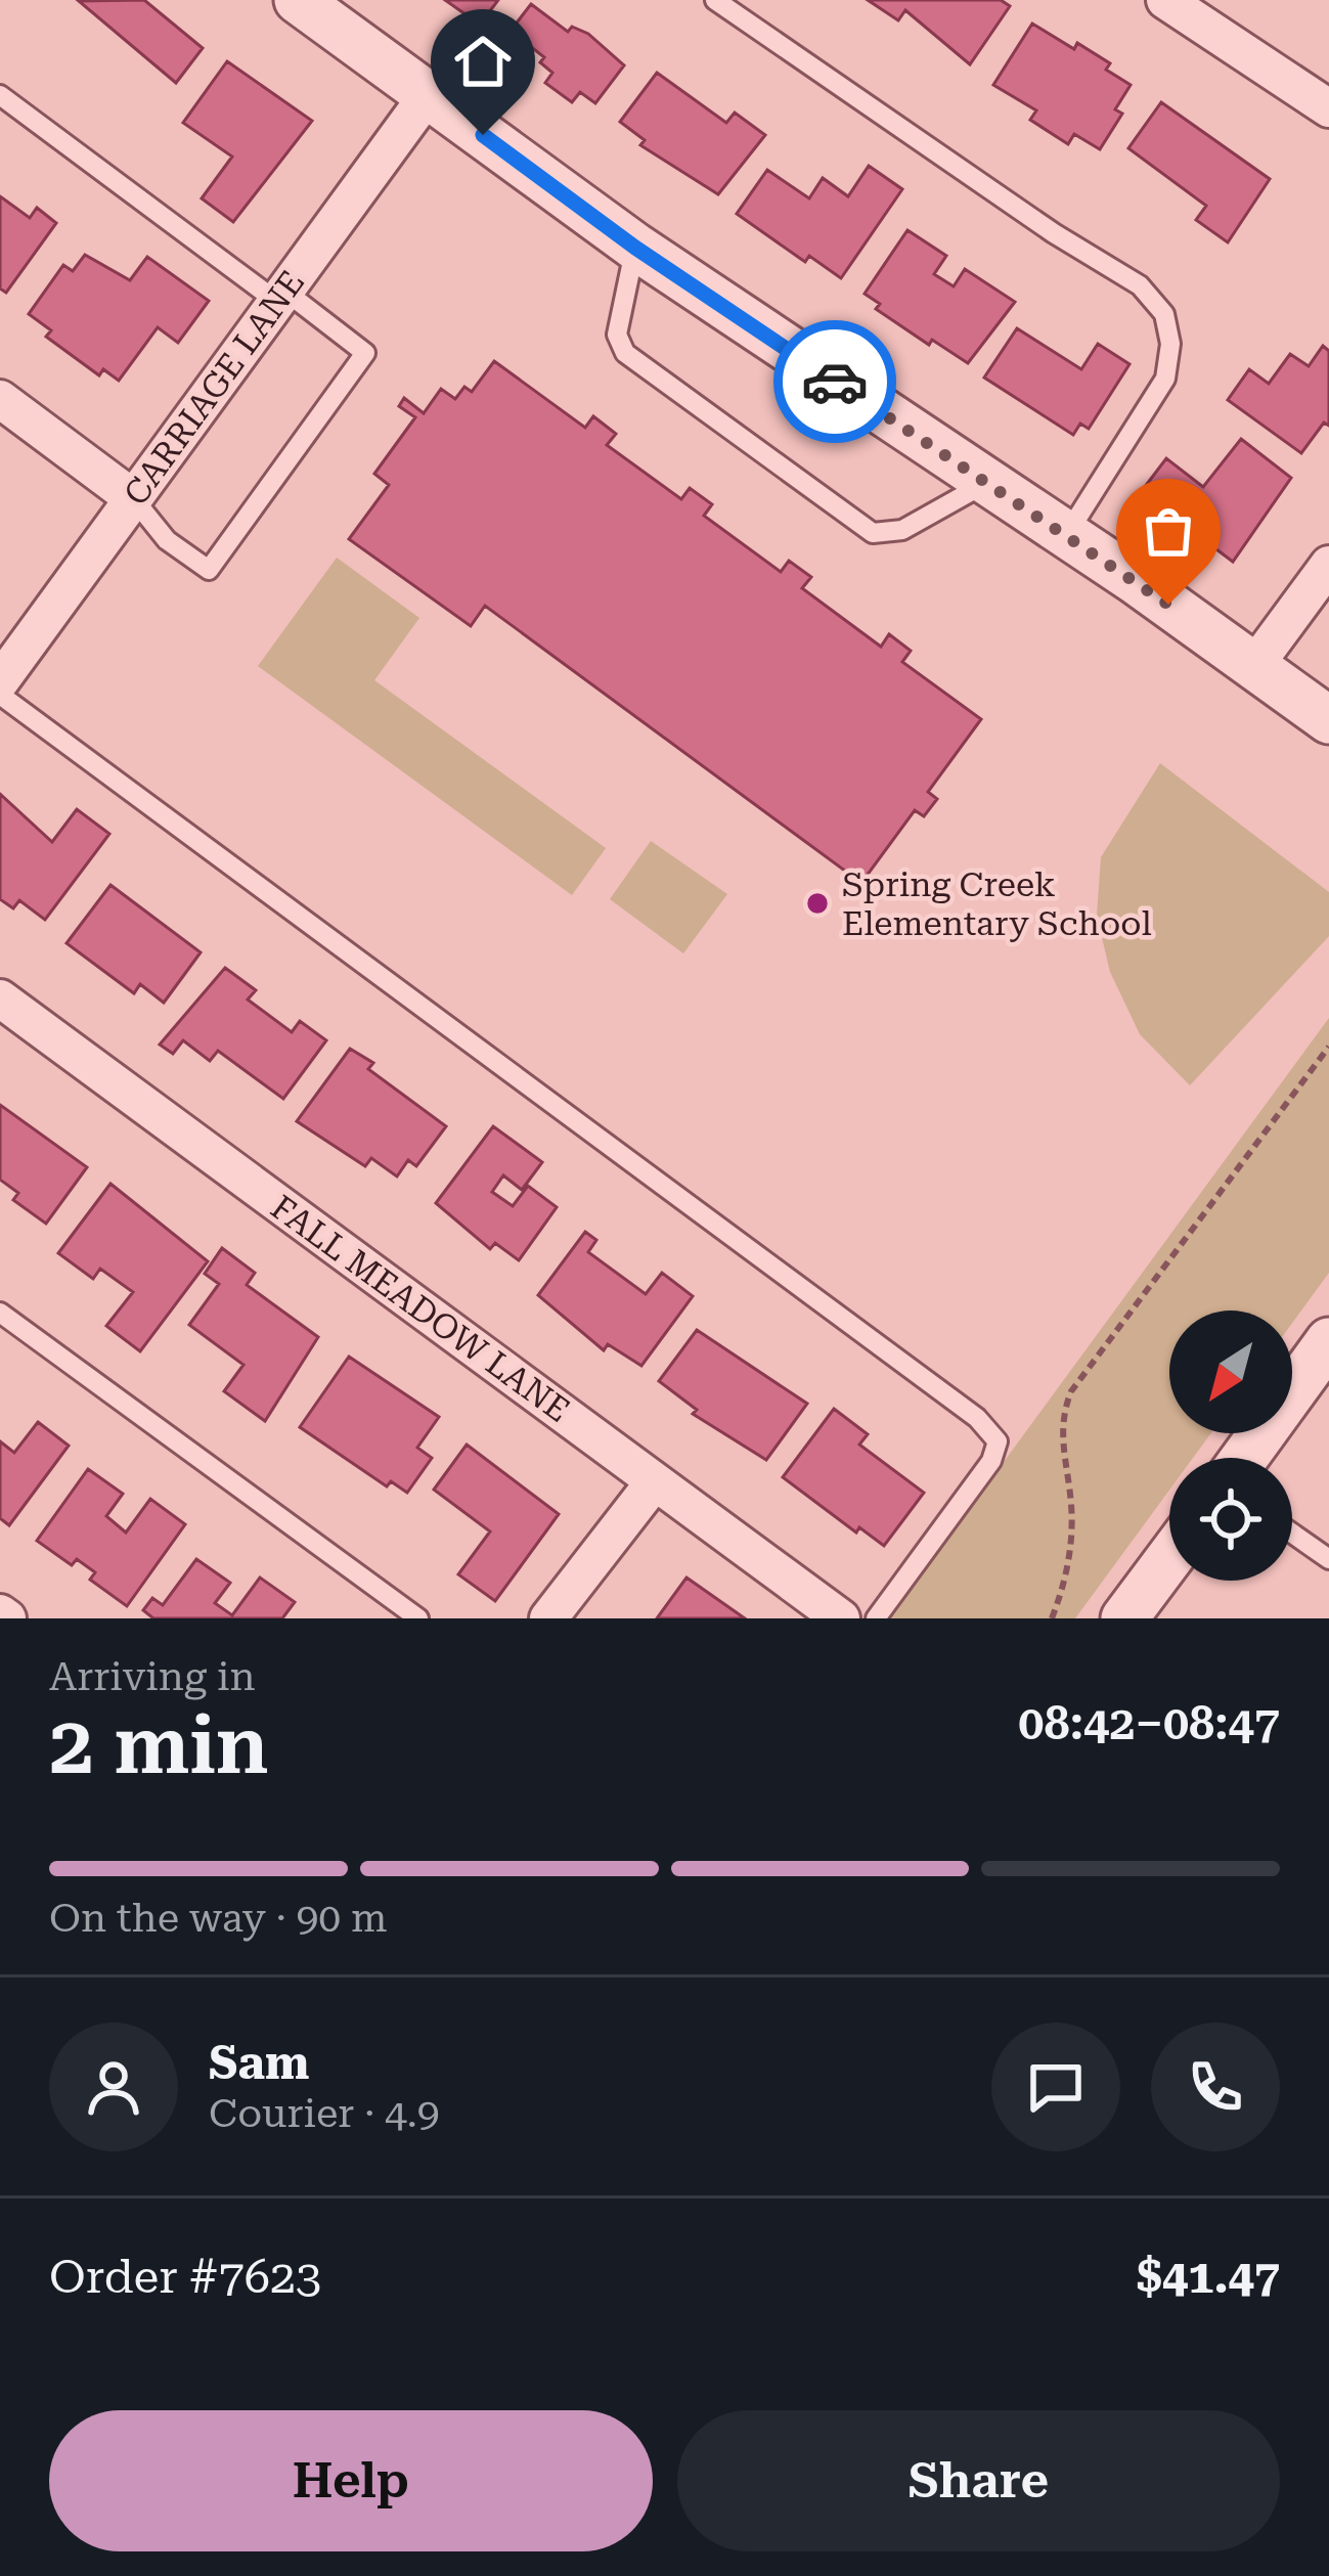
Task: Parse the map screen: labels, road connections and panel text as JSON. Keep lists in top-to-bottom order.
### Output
{
  "streets": {
    "street": ["CARRIAGE LANE", "FALL MEADOW LANE"]
  },
  "places": ["Spring Creek Elementary School"],
  "north": "bottom left",
  "page": {
    "heading": ["2 min", "Arriving in", "08:42–08:47"],
    "panel": [
      "Sam",
      "Courier · 4.9",
      "Order #7623",
      "$41.47"
    ],
    "bar": "On the way · 90 m",
    "buttons": ["Help", "Share"]
  }
}
